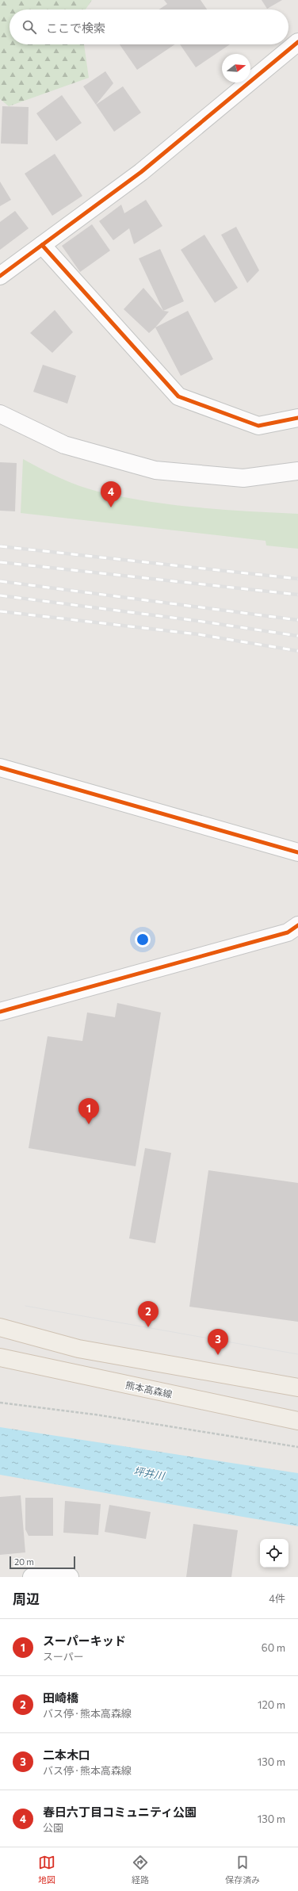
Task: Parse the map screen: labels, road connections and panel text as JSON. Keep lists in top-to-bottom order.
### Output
{
  "streets": {
    "main road": ["熊本高森線"]
  },
  "water": ["坪井川"],
  "scale_bar": "20 m",
  "north": "right",
  "page": {
    "search": "ここで検索",
    "pins": [
      "4",
      "1",
      "2",
      "3"
    ],
    "scale": "20 m",
    "heading": ["周辺", "4件"],
    "list": [
      {
        "mark": "1",
        "name": "スーパーキッド",
        "note": "スーパー",
        "value": "60 m"
      },
      {
        "mark": "2",
        "name": "田崎橋",
        "note": "バス停 · 熊本高森線",
        "value": "120 m"
      },
      {
        "mark": "3",
        "name": "二本木口",
        "note": "バス停 · 熊本高森線",
        "value": "130 m"
      },
      {
        "mark": "4",
        "name": "春日六丁目コミュニティ公園",
        "note": "公園",
        "value": "130 m"
      }
    ],
    "nav": ["地図", "経路", "保存済み"]
  }
}
